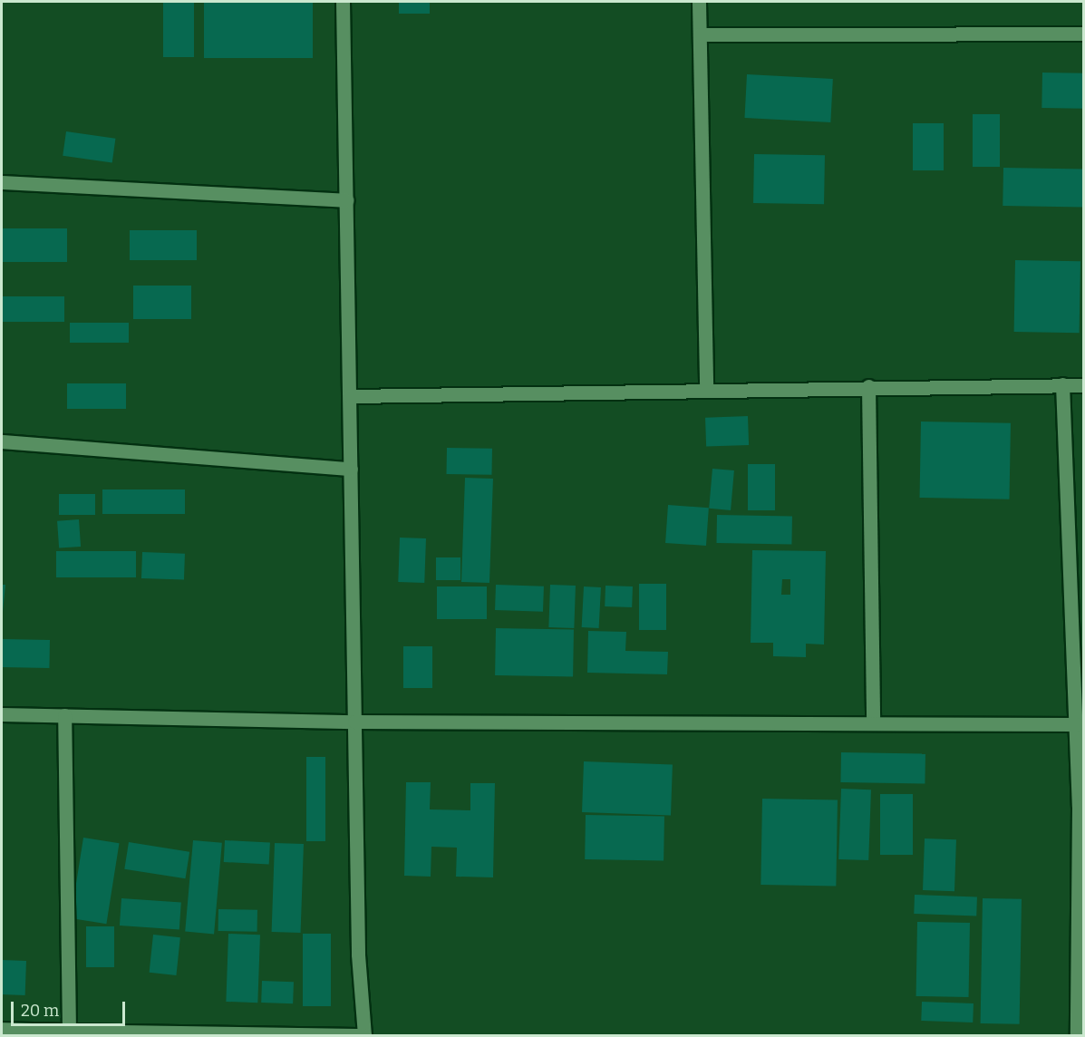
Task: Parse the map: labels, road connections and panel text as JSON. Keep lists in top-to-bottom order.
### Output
{
  "scale_bar": "20 m"
}
